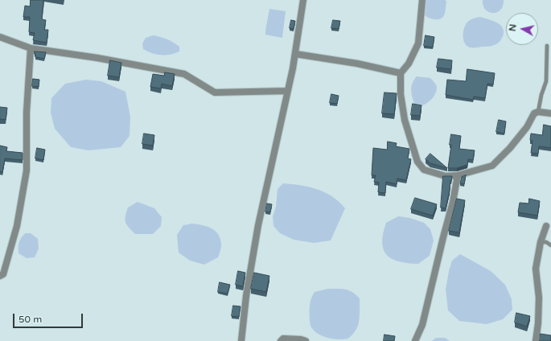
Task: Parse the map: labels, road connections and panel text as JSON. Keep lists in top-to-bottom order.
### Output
{
  "scale_bar": "50 m",
  "north": "left"
}
